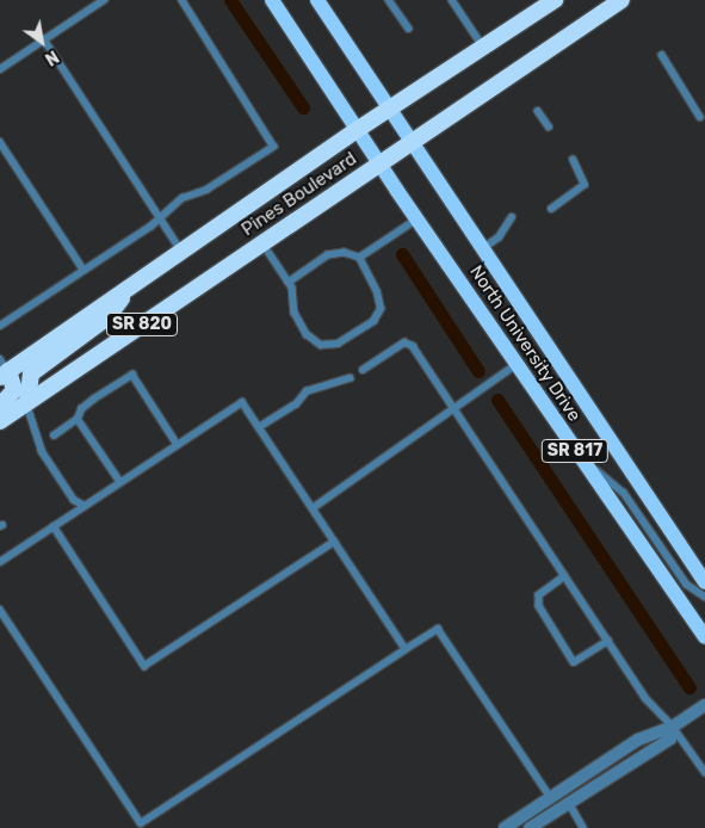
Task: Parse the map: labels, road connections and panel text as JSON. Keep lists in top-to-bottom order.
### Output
{
  "streets": {
    "highway": ["Pines Boulevard", "SR 820"],
    "main road": ["North University Drive", "SR 817"]
  },
  "crossings": [
    ["Pines Boulevard", "North University Drive"],
    ["Pines Boulevard", "SR 817"],
    ["North University Drive", "SR 817"]
  ],
  "north": "bottom right"
}
